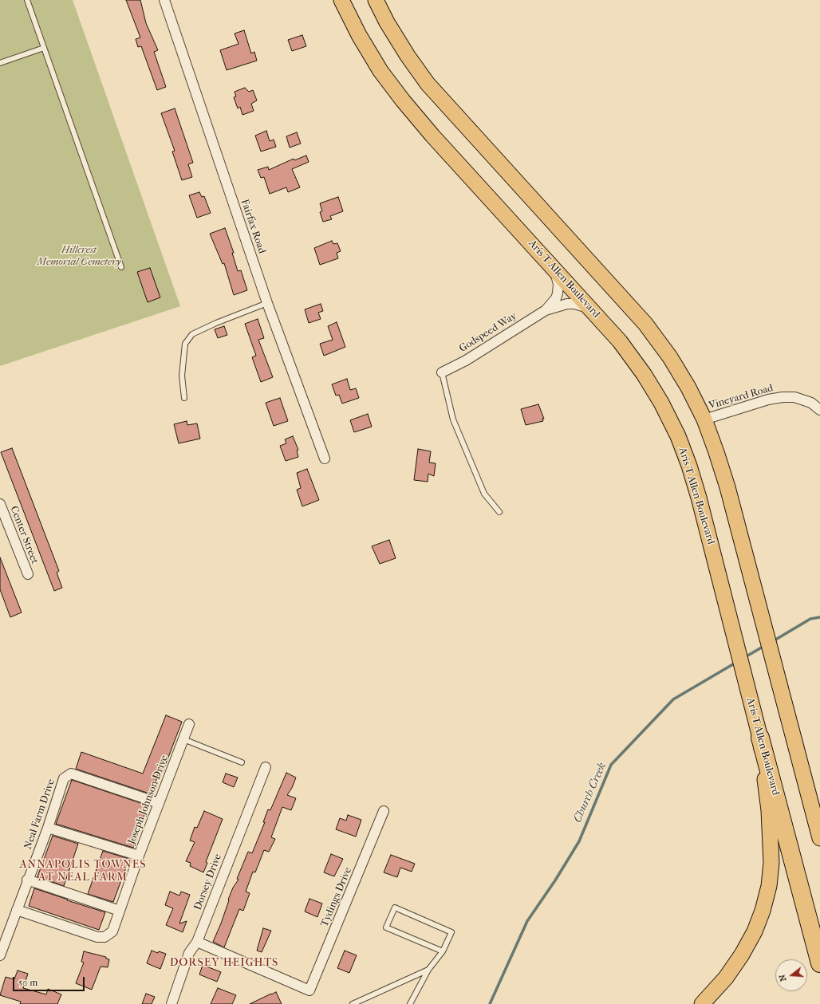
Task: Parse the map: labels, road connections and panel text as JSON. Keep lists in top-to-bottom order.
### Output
{
  "streets": {
    "highway": ["Aris T Allen Boulevard"],
    "street": [
      "Fairfax Road",
      "Godspeed Way",
      "Vineyard Road",
      "Center Street",
      "Joseph Johnson Drive",
      "Neal Farm Drive",
      "Dorsey Drive",
      "Tydings Drive"
    ]
  },
  "crossings": [
    ["Aris T Allen Boulevard", "Godspeed Way"],
    ["Joseph Johnson Drive", "Neal Farm Drive"],
    ["Dorsey Drive", "Tydings Drive"]
  ],
  "districts": ["ANNAPOLIS TOWNES AT NEAL FARM", "DORSEY HEIGHTS"],
  "water": ["Church Creek"],
  "parks": ["Hillcrest Memorial Cemetery"],
  "scale_bar": "50 m",
  "north": "left"
}
